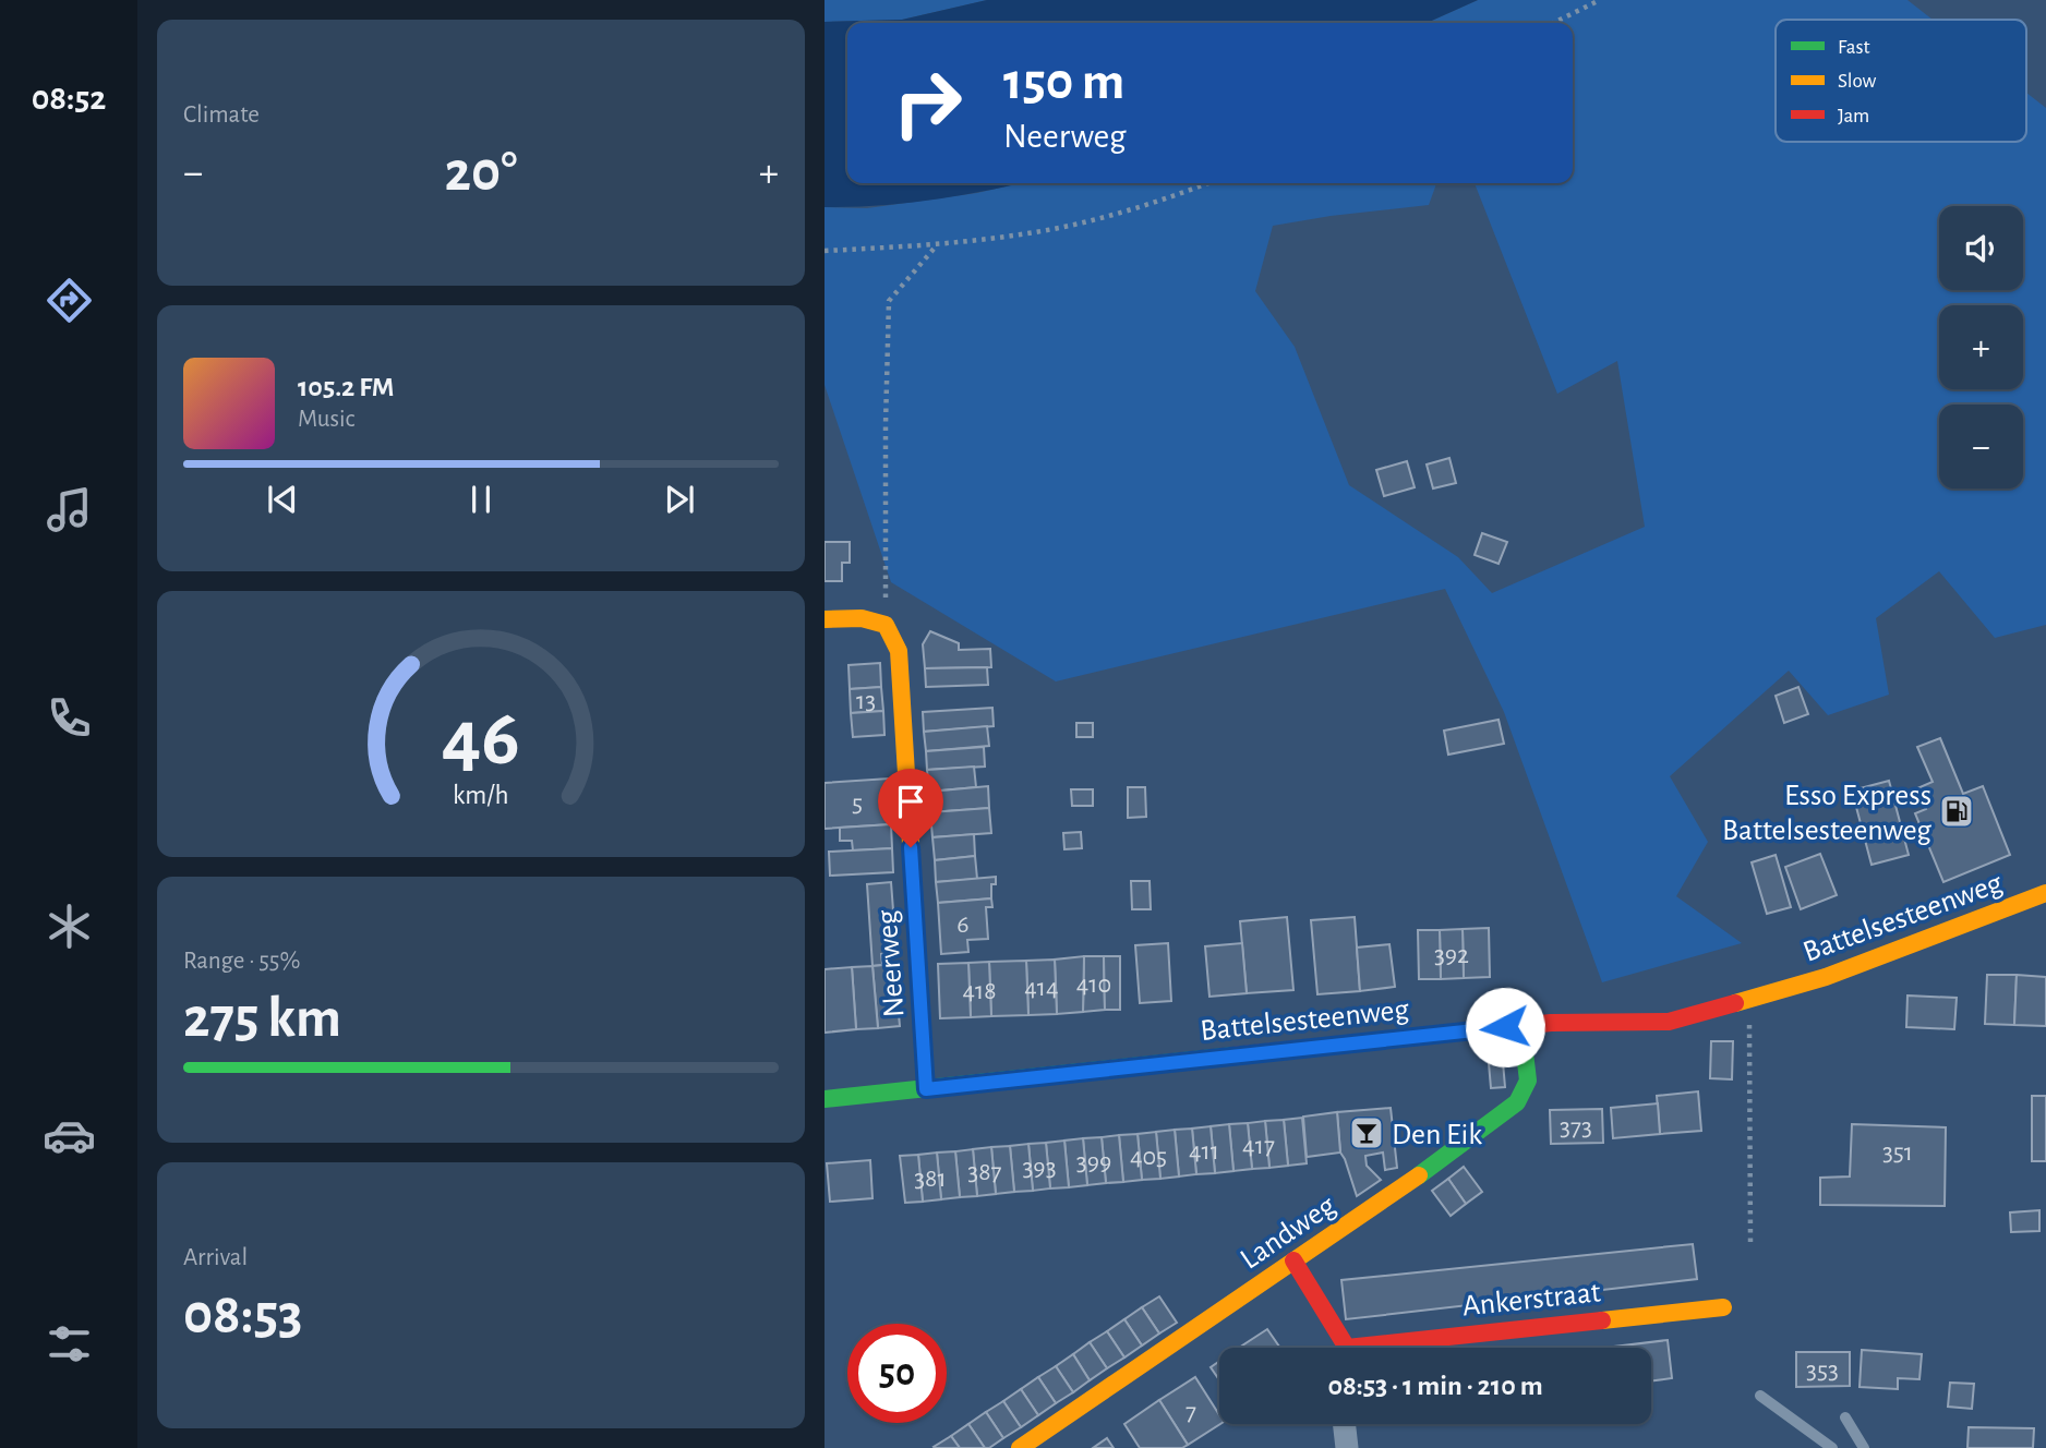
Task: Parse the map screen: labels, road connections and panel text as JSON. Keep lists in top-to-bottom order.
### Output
{
  "streets": {
    "street": [
      "Battelsesteenweg",
      "Neerweg",
      "Landweg",
      "Ankerstraat"
    ]
  },
  "crossings": [
    ["Battelsesteenweg", "Neerweg"],
    ["Battelsesteenweg", "Landweg"],
    ["Landweg", "Ankerstraat"]
  ],
  "places": {
    "fuel station": ["Esso Express Battelsesteenweg"],
    "bar": ["Den Eik"]
  },
  "house_numbers": [
    "13",
    "5",
    "6",
    "392",
    "410",
    "414",
    "418",
    "373",
    "417",
    "411",
    "351",
    "405",
    "399",
    "393",
    "387",
    "381",
    "353",
    "7"
  ],
  "legend": ["Fast", "Slow", "Jam"],
  "page": {
    "tabs": "08:52",
    "tile": [
      "Climate",
      ["Range · 55%", "275 km"],
      ["Arrival", "08:53"]
    ],
    "turn": ["150 m", "Neerweg"],
    "heat": ["−", "20°", "+"],
    "map_buttons": ["+", "−"],
    "song": ["105.2 FM", "Music"],
    "limit": "50",
    "trip": "08:53 · 1 min · 210 m",
    "gauge": ["46", "km/h"]
  }
}
